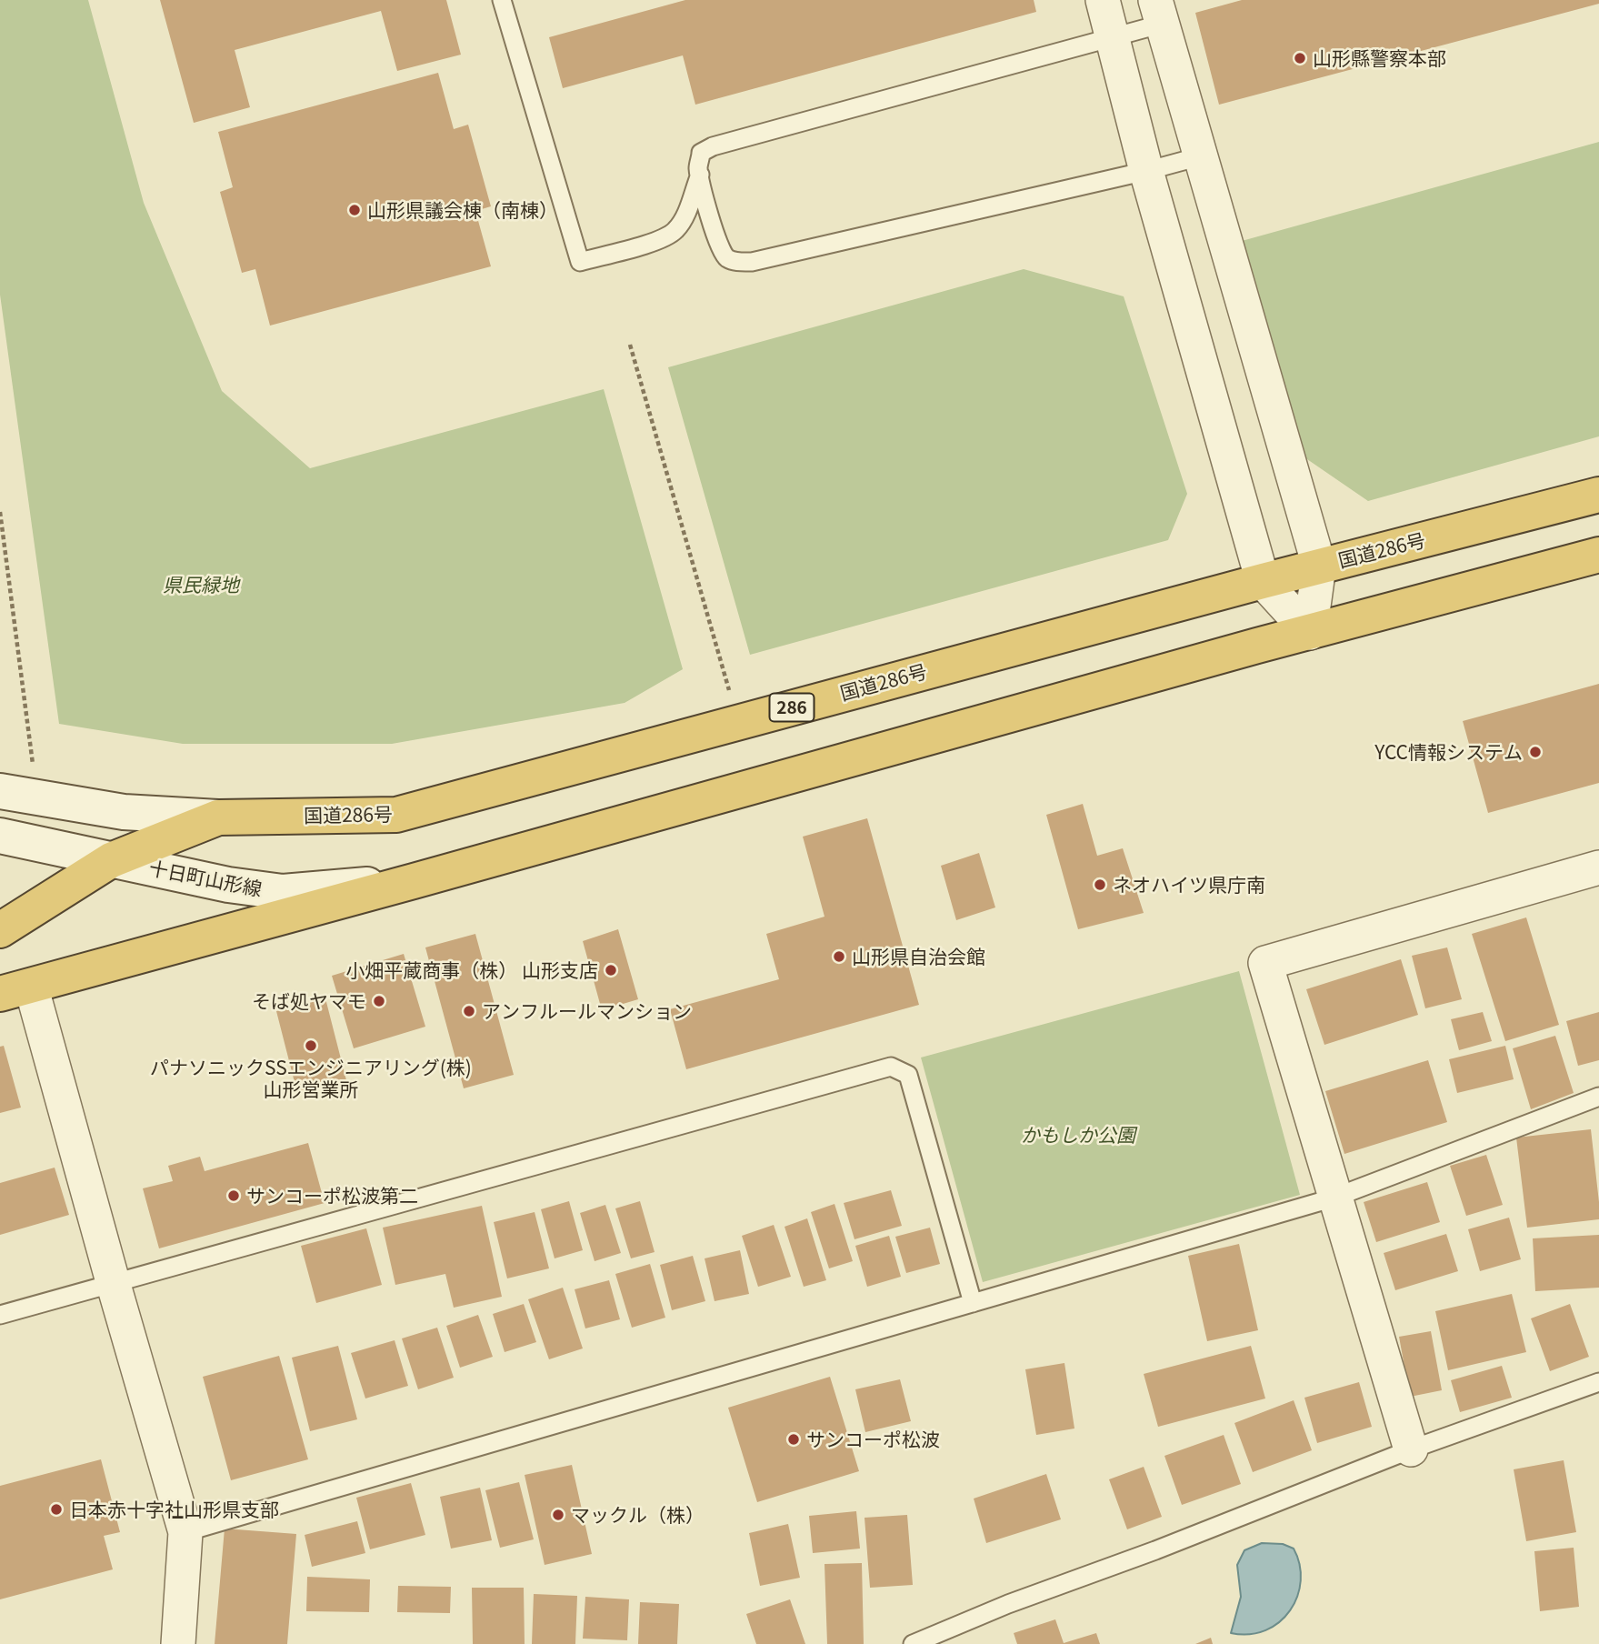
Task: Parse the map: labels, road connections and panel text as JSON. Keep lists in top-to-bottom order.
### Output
{
  "streets": {
    "highway": ["国道286号", "286"],
    "main road": ["十日町山形線"]
  },
  "crossings": [
    ["国道286号", "十日町山形線"]
  ],
  "parks": ["県民緑地", "かもしか公園"],
  "places": [
    "山形縣警察本部",
    "山形県議会棟（南棟）",
    "YCC情報システム",
    "ネオハイツ県庁南",
    "山形県自治会館",
    "小畑平蔵商事（株） 山形支店",
    "そば処ヤマモ",
    "アンフルールマンション",
    "パナソニックSSエンジニアリング(株) 山形営業所",
    "サンコーポ松波第二",
    "サンコーポ松波",
    "日本赤十字社山形県支部",
    "マックル（株）"
  ]
}
